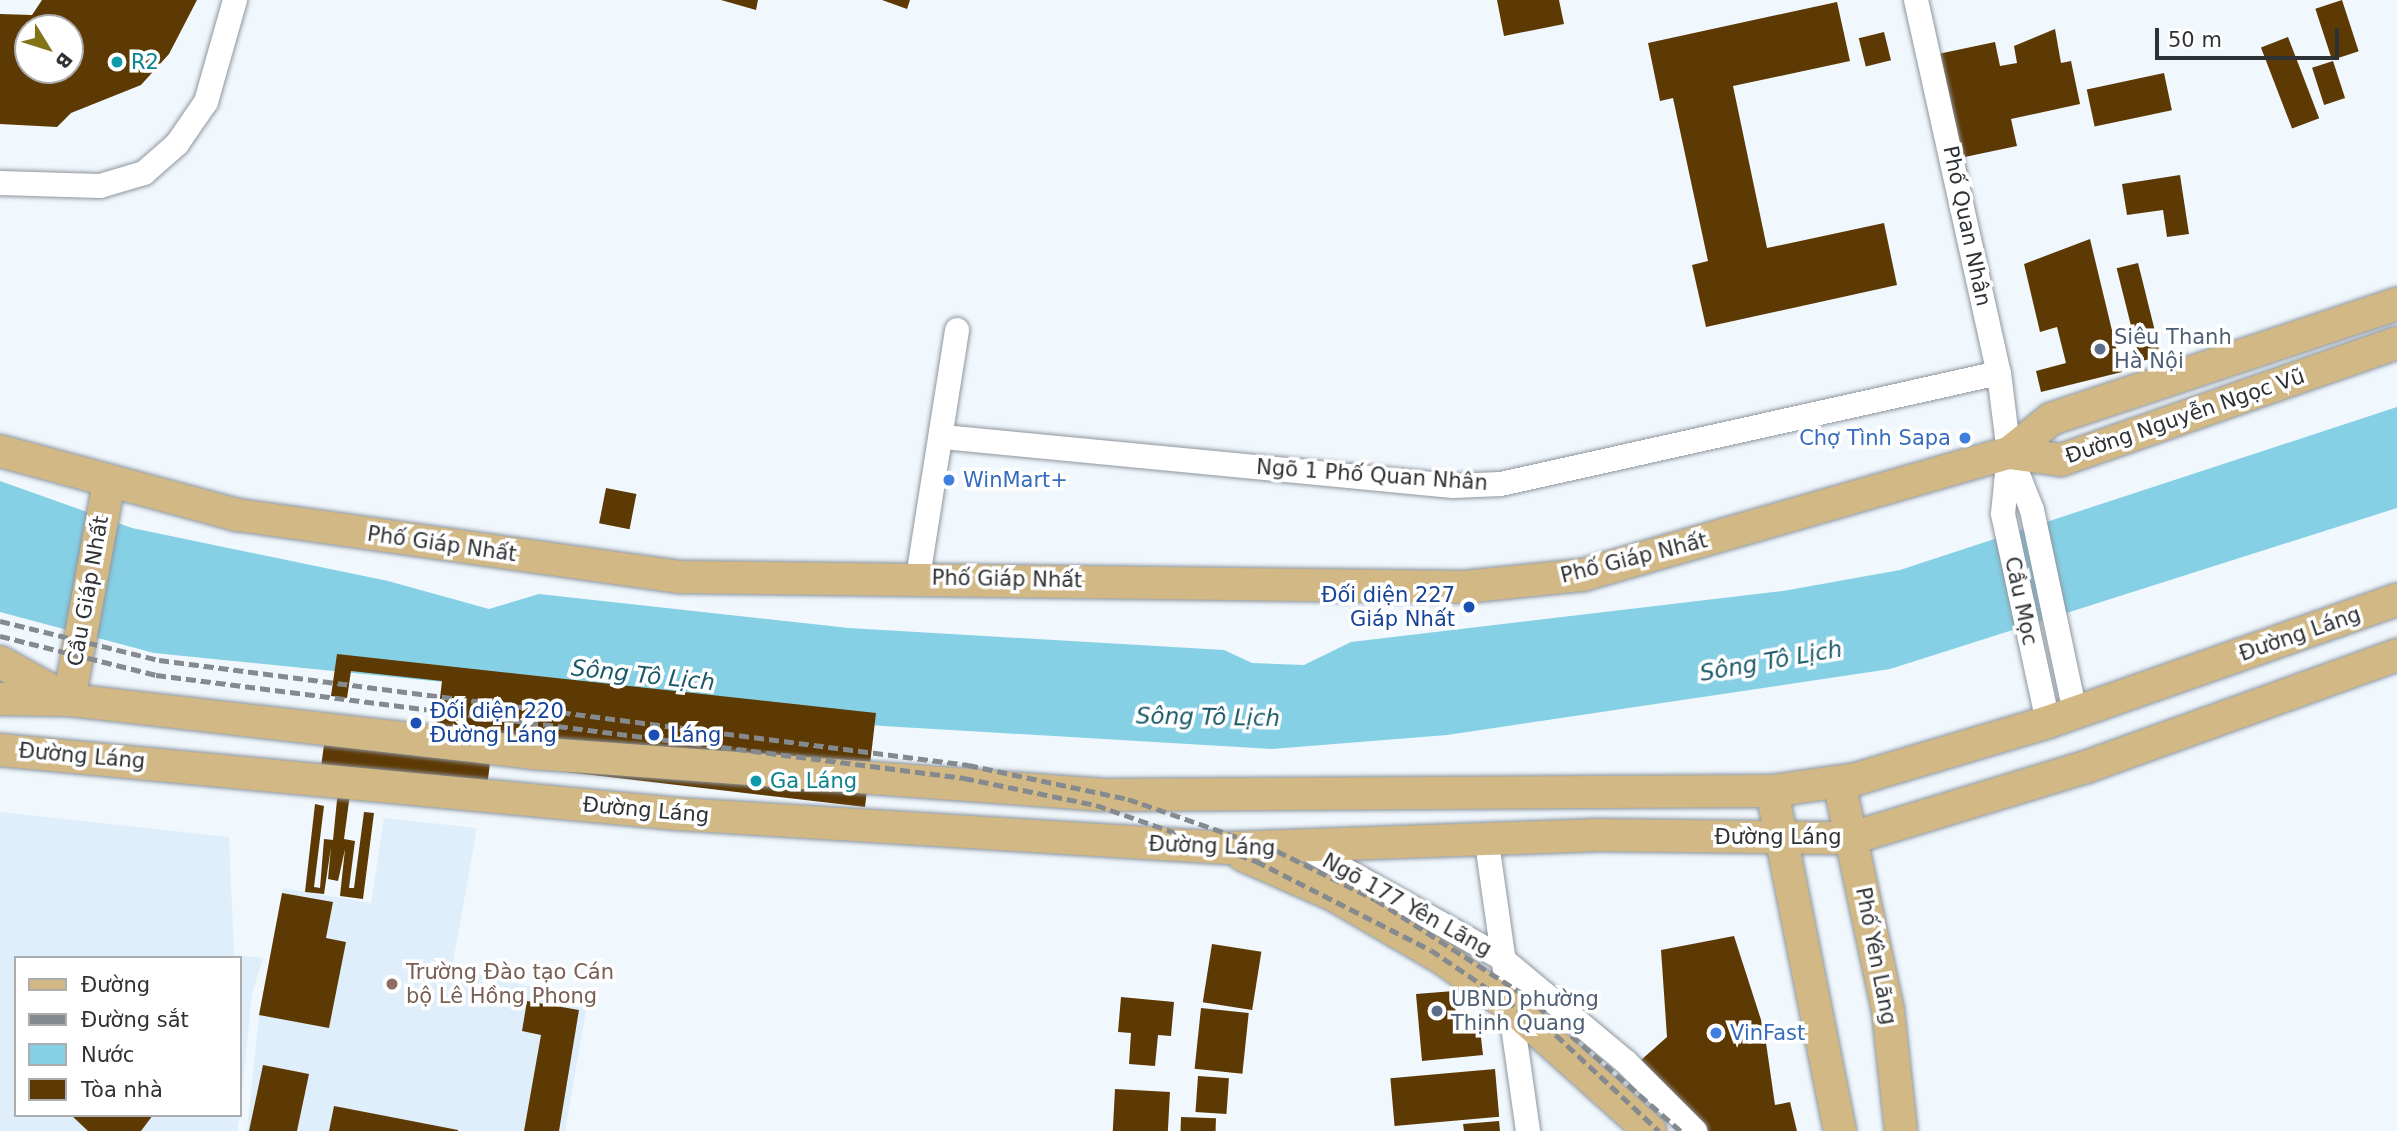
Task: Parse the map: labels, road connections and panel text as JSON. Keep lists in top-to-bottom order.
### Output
{
  "streets": {
    "main road": [
      "Đường Nguyễn Ngọc Vũ",
      "Phố Giáp Nhất",
      "Cầu Giáp Nhất",
      "Đường Láng",
      "Phố Yên Lãng"
    ],
    "street": [
      "Phố Quan Nhân",
      "Ngõ 1 Phố Quan Nhân",
      "Cầu Mọc",
      "Ngõ 177 Yên Lãng"
    ]
  },
  "crossings": [
    ["Phố Quan Nhân", "Đường Nguyễn Ngọc Vũ"],
    ["Phố Quan Nhân", "Ngõ 1 Phố Quan Nhân"],
    ["Phố Quan Nhân", "Phố Giáp Nhất"],
    ["Phố Quan Nhân", "Cầu Mọc"],
    ["Đường Nguyễn Ngọc Vũ", "Phố Giáp Nhất"],
    ["Phố Giáp Nhất", "Cầu Giáp Nhất"],
    ["Cầu Giáp Nhất", "Đường Láng"],
    ["Cầu Mọc", "Đường Láng"],
    ["Đường Láng", "Ngõ 177 Yên Lãng"],
    ["Đường Láng", "Phố Yên Lãng"]
  ],
  "water": ["Sông Tô Lịch"],
  "places": [
    "R2",
    "Siêu Thanh Hà Nội",
    "Chợ Tình Sapa",
    "WinMart+",
    "Đối diện 227 Giáp Nhất",
    "Đối diện 220 Đường Láng",
    "Láng",
    "Ga Láng",
    "Trường Đào tạo Cán bộ Lê Hồng Phong",
    "UBND phường Thịnh Quang",
    "VinFast"
  ],
  "legend": [
    "Đường",
    "Đường sắt",
    "Nước",
    "Tòa nhà"
  ],
  "scale_bar": "50 m",
  "north": "bottom right"
}
